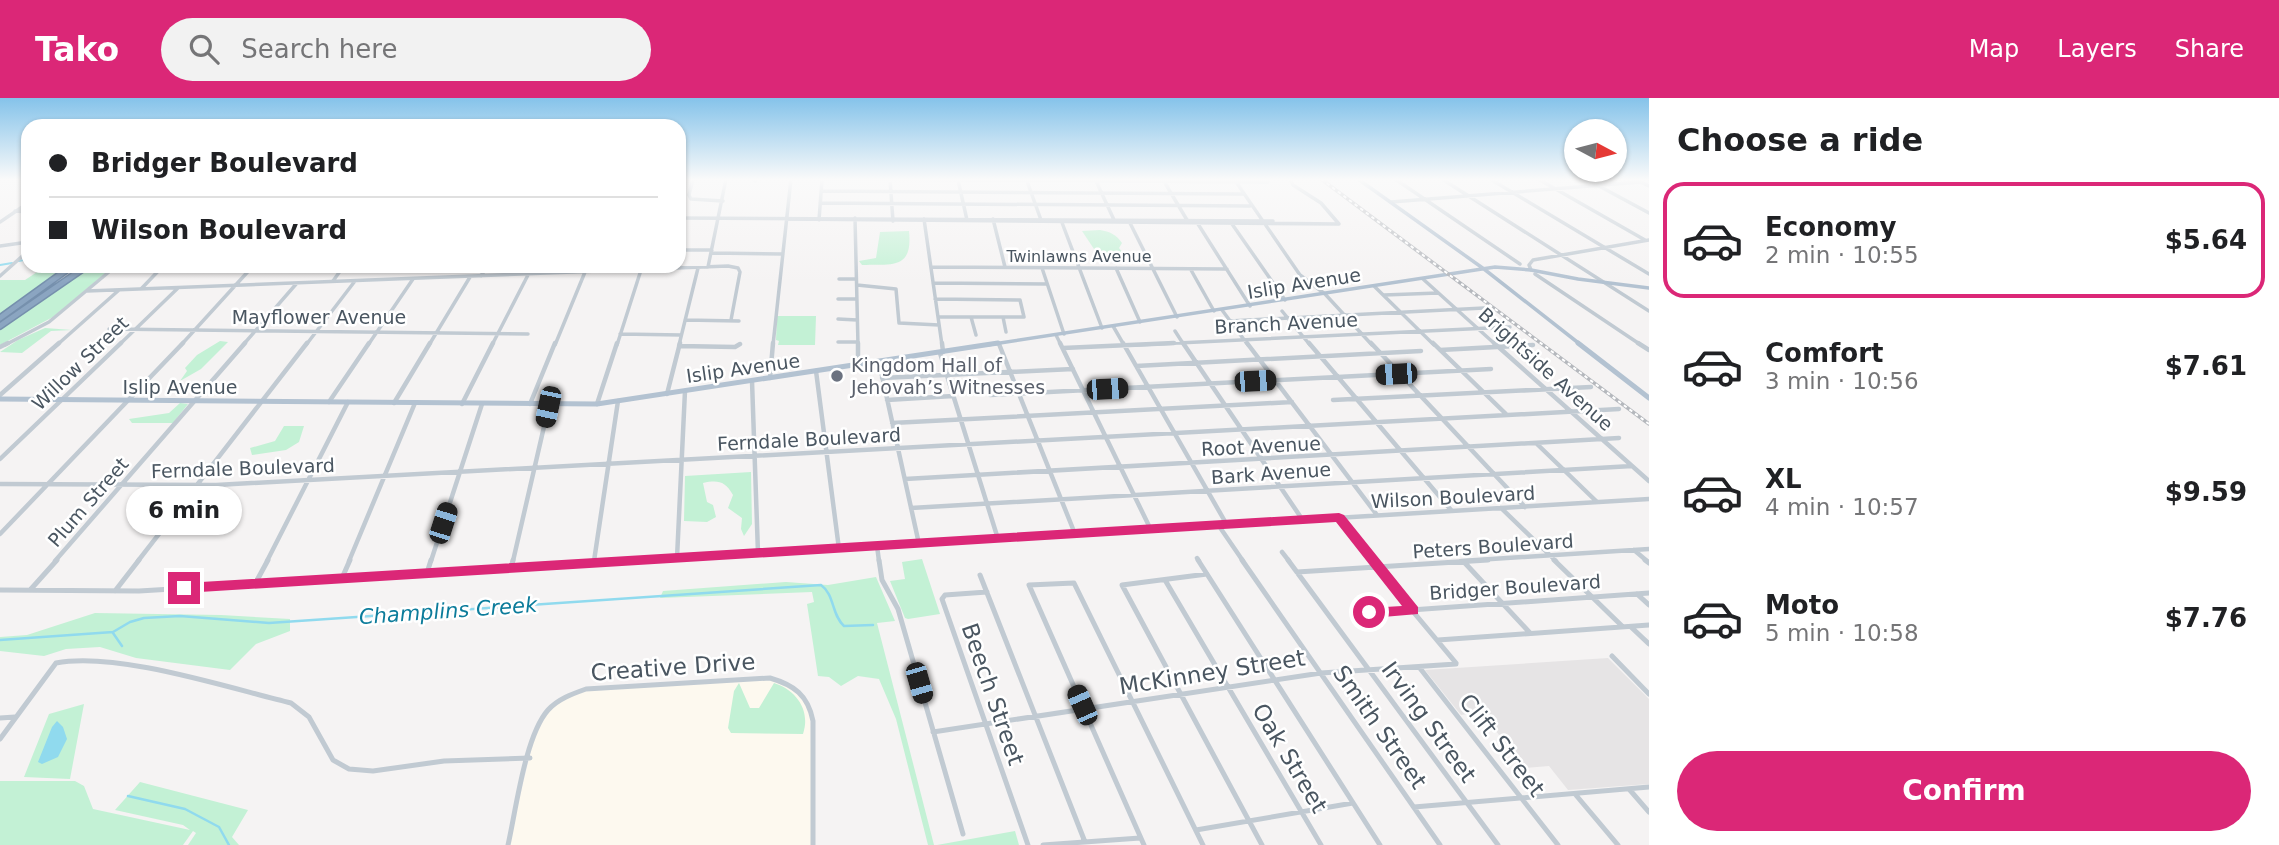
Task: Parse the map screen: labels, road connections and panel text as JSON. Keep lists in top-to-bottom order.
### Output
{
  "streets": {
    "main road": ["Islip Avenue"],
    "street": [
      "Twinlawns Avenue",
      "Mayflower Avenue",
      "Branch Avenue",
      "Willow Street",
      "Brightside Avenue",
      "Ferndale Boulevard",
      "Root Avenue",
      "Bark Avenue",
      "Wilson Boulevard",
      "Plum Street",
      "Peters Boulevard",
      "Bridger Boulevard",
      "Creative Drive",
      "McKinney Street",
      "Beech Street",
      "Irving Street",
      "Smith Street",
      "Clift Street",
      "Oak Street"
    ]
  },
  "crossings": [
    ["Islip Avenue", "Willow Street"],
    ["Islip Avenue", "Brightside Avenue"],
    ["Islip Avenue", "Plum Street"],
    ["Mayflower Avenue", "Willow Street"],
    ["Mayflower Avenue", "Plum Street"],
    ["Branch Avenue", "Brightside Avenue"],
    ["Brightside Avenue", "Ferndale Boulevard"],
    ["Brightside Avenue", "Root Avenue"],
    ["Brightside Avenue", "Bark Avenue"],
    ["Ferndale Boulevard", "Plum Street"],
    ["Wilson Boulevard", "Plum Street"],
    ["Wilson Boulevard", "Smith Street"],
    ["Peters Boulevard", "Irving Street"],
    ["McKinney Street", "Beech Street"],
    ["McKinney Street", "Irving Street"],
    ["McKinney Street", "Smith Street"],
    ["McKinney Street", "Clift Street"],
    ["McKinney Street", "Oak Street"]
  ],
  "water": ["Champlins Creek"],
  "places": ["Kingdom Hall of Jehovah’s Witnesses"],
  "north": "right",
  "page": {
    "header": "Tako",
    "search": "Search here",
    "nav": ["Map", "Layers", "Share"],
    "heading": "Choose a ride",
    "banner": ["Bridger Boulevard", "Wilson Boulevard"],
    "list": [
      {
        "name": "Economy",
        "note": "2 min · 10:55",
        "value": "$5.64"
      },
      {
        "name": "Comfort",
        "note": "3 min · 10:56",
        "value": "$7.61"
      },
      {
        "name": "XL",
        "note": "4 min · 10:57",
        "value": "$9.59"
      },
      {
        "name": "Moto",
        "note": "5 min · 10:58",
        "value": "$7.76"
      }
    ],
    "bubble": "6 min",
    "buttons": "Confirm"
  }
}
